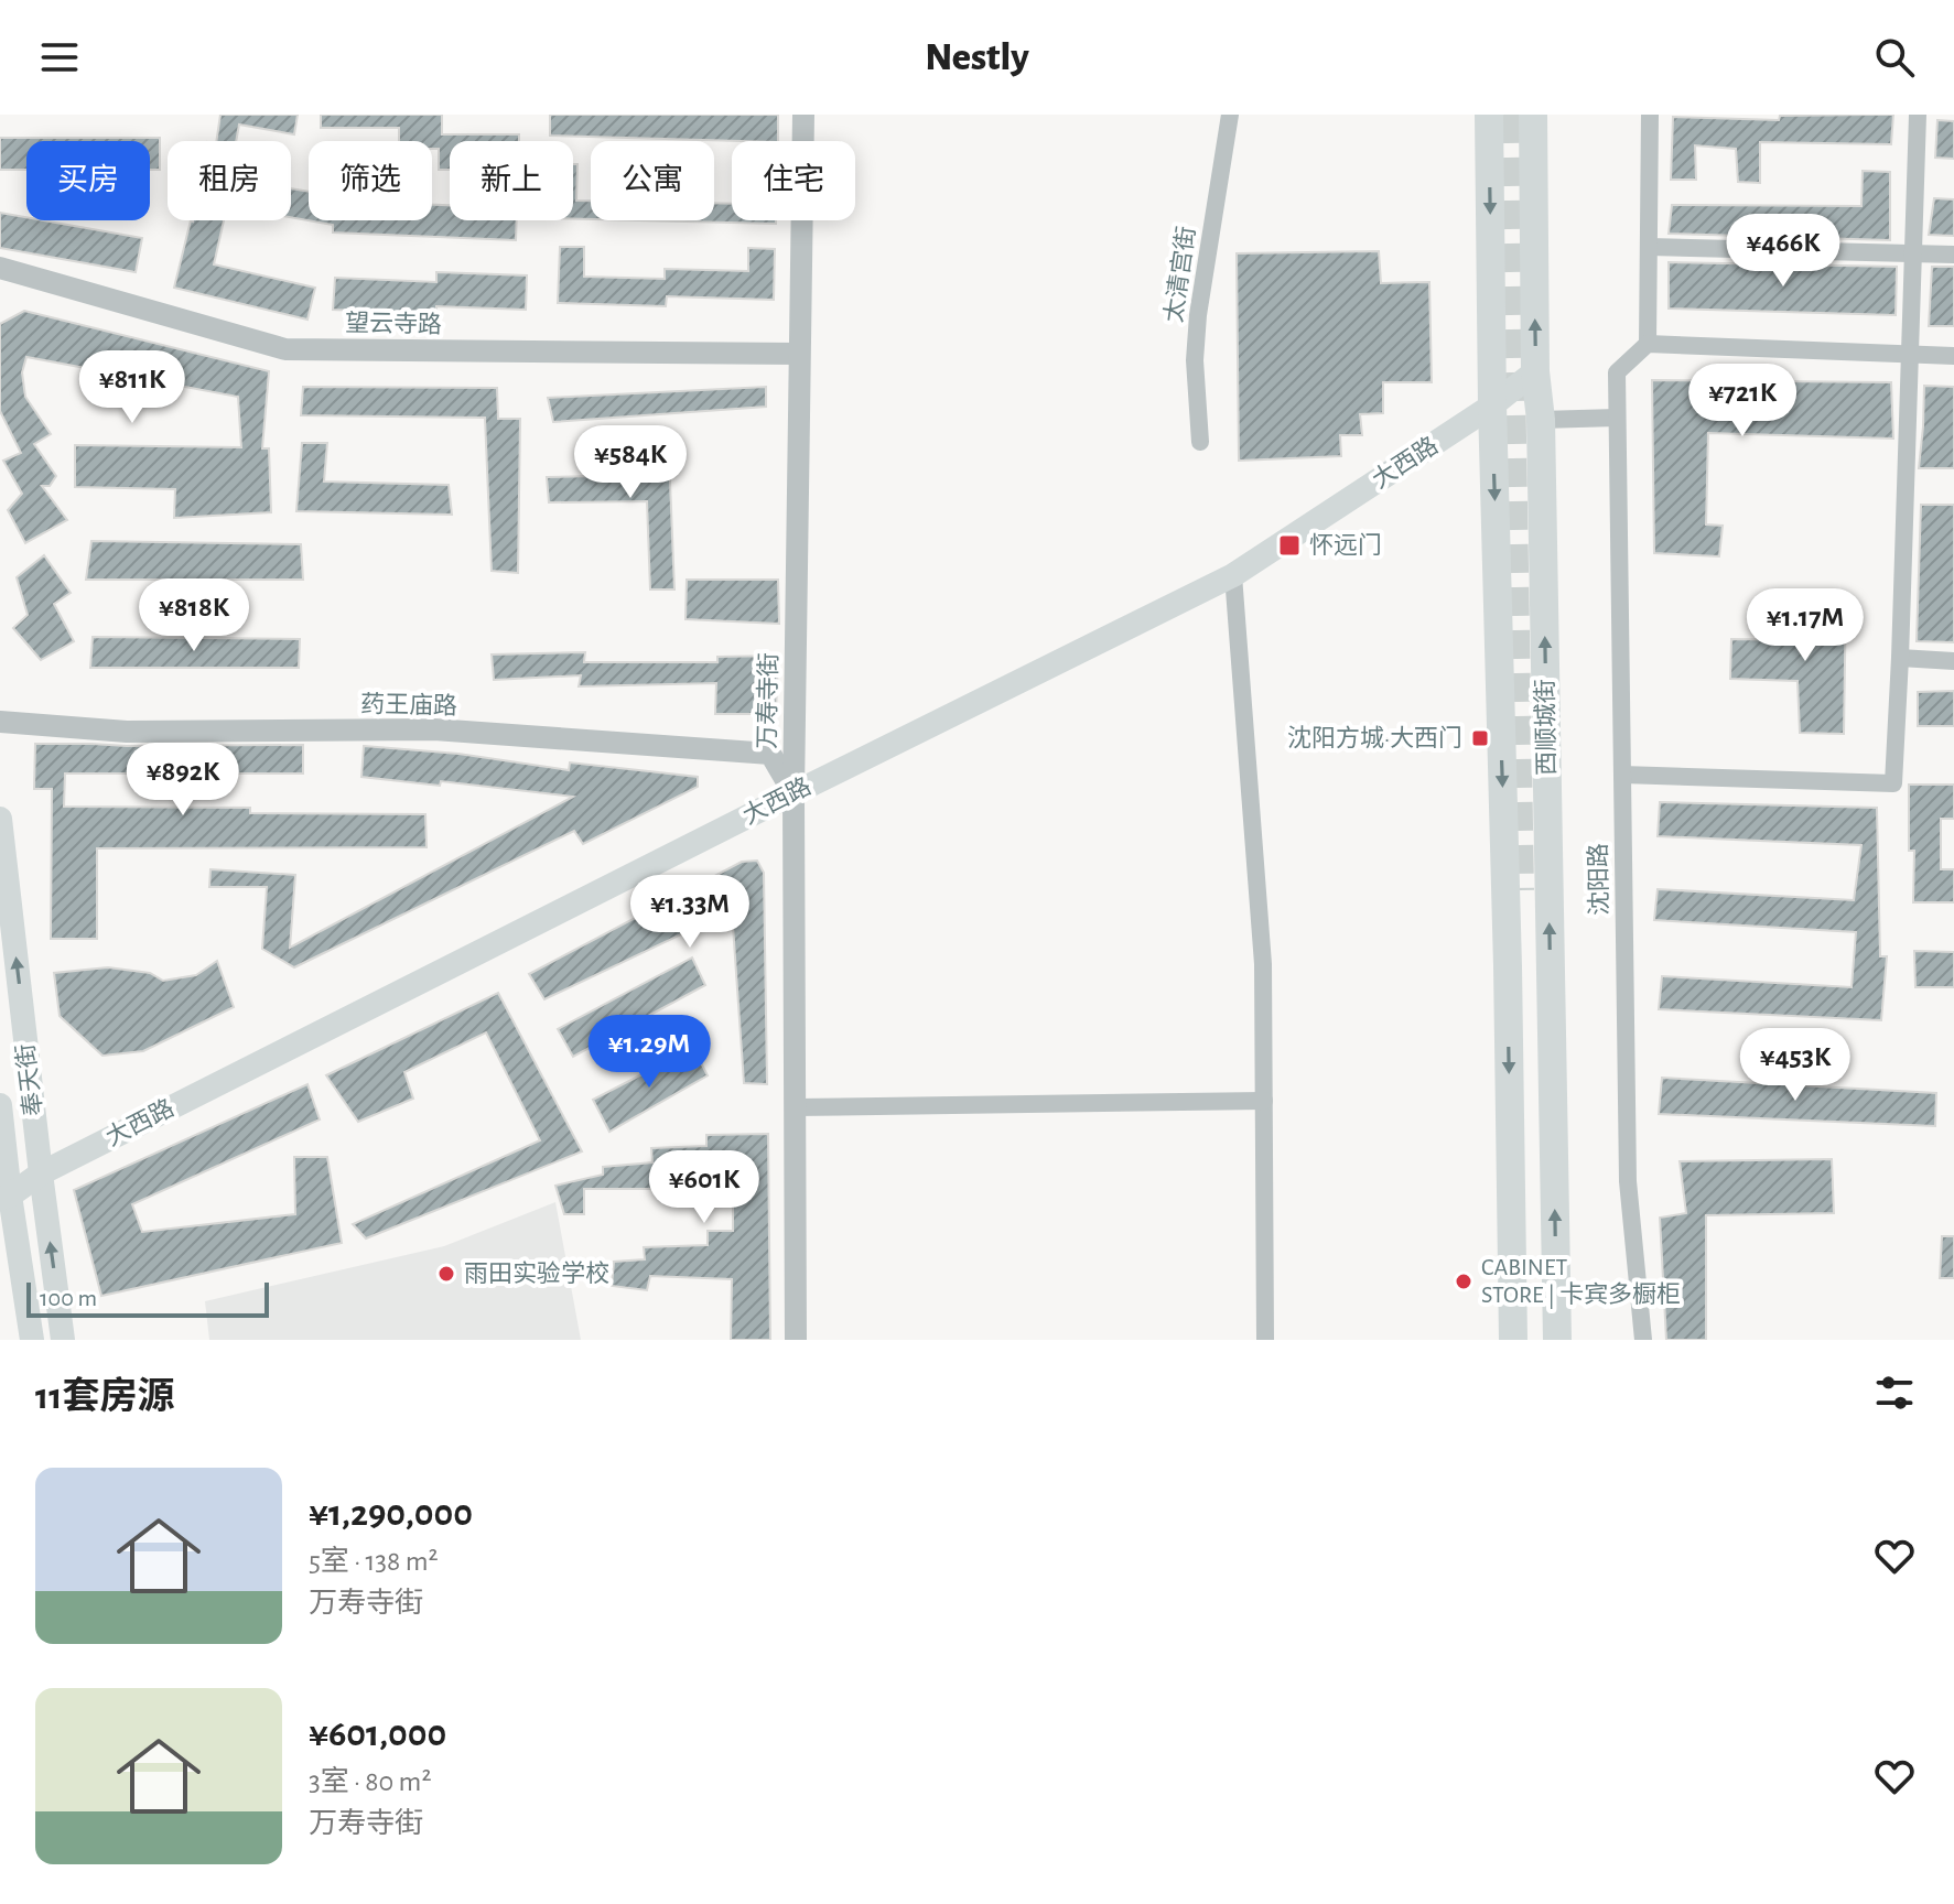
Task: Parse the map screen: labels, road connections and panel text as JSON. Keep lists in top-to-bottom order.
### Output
{
  "streets": {
    "main road": ["大西路", "西顺城街", "奉天街"],
    "street": [
      "太清宫街",
      "望云寺路",
      "万寿寺街",
      "药王庙路",
      "沈阳路"
    ]
  },
  "crossings": [
    ["望云寺路", "万寿寺街"],
    ["大西路", "万寿寺街"],
    ["大西路", "药王庙路"],
    ["大西路", "西顺城街"],
    ["大西路", "奉天街"],
    ["万寿寺街", "药王庙路"]
  ],
  "places": {
    "transit": ["怀远门", "沈阳方城·大西门"],
    "other": ["雨田实验学校", "CABINET STORE | 卡宾多橱柜"]
  },
  "scale_bar": "100 m",
  "page": {
    "header": "Nestly",
    "chip": [
      "买房",
      "租房",
      "筛选",
      "新上",
      "公寓",
      "住宅"
    ],
    "price": [
      "¥466K",
      "¥811K",
      "¥721K",
      "¥584K",
      "¥818K",
      "¥1.17M",
      "¥892K",
      "¥1.33M",
      "¥1.29M",
      "¥453K",
      "¥601K"
    ],
    "scale": "100 m",
    "heading": "11套房源",
    "list": [
      {
        "name": "¥1,290,000",
        "note": "5室 · 138 m² · 万寿寺街"
      },
      {
        "name": "¥601,000",
        "note": "3室 · 80 m² · 万寿寺街"
      }
    ]
  }
}
